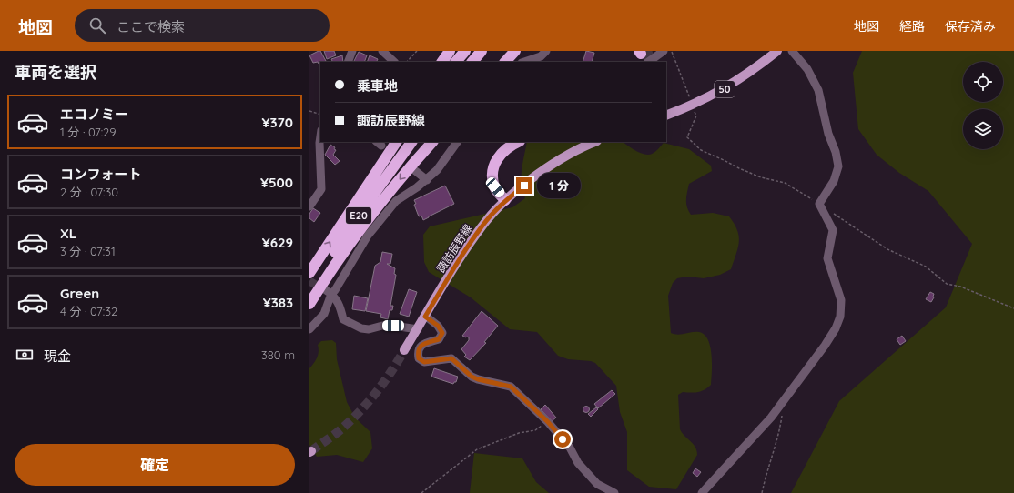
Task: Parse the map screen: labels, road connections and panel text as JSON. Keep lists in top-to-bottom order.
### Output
{
  "streets": {
    "highway": ["E20"],
    "main road": ["50", "諏訪辰野線"]
  },
  "page": {
    "header": "地図",
    "search": "ここで検索",
    "nav": ["地図", "経路", "保存済み"],
    "heading": "車両を選択",
    "banner": ["乗車地", "諏訪辰野線"],
    "list": [
      {
        "name": "エコノミー",
        "note": "1 分 · 07:29",
        "value": "¥370"
      },
      {
        "name": "コンフォート",
        "note": "2 分 · 07:30",
        "value": "¥500"
      },
      {
        "name": "XL",
        "note": "3 分 · 07:31",
        "value": "¥629"
      },
      {
        "name": "Green",
        "note": "4 分 · 07:32",
        "value": "¥383"
      }
    ],
    "bubble": "1 分",
    "pay": ["現金", "380 m"],
    "buttons": "確定"
  }
}
